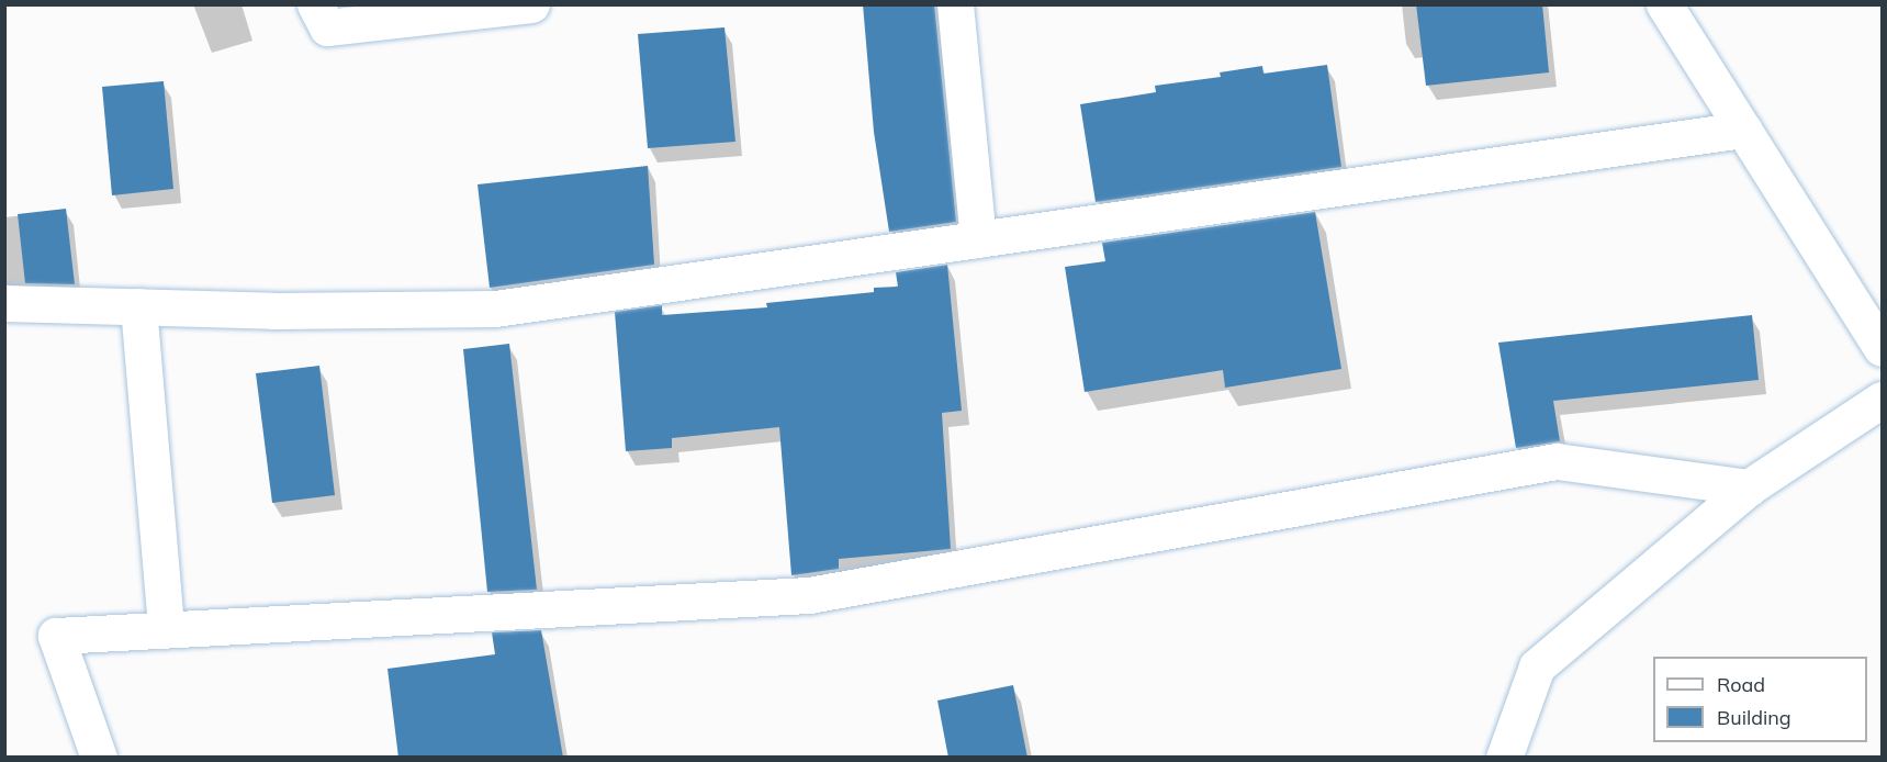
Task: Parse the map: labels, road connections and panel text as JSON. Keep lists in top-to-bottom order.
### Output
{
  "legend": ["Road", "Building"]
}
